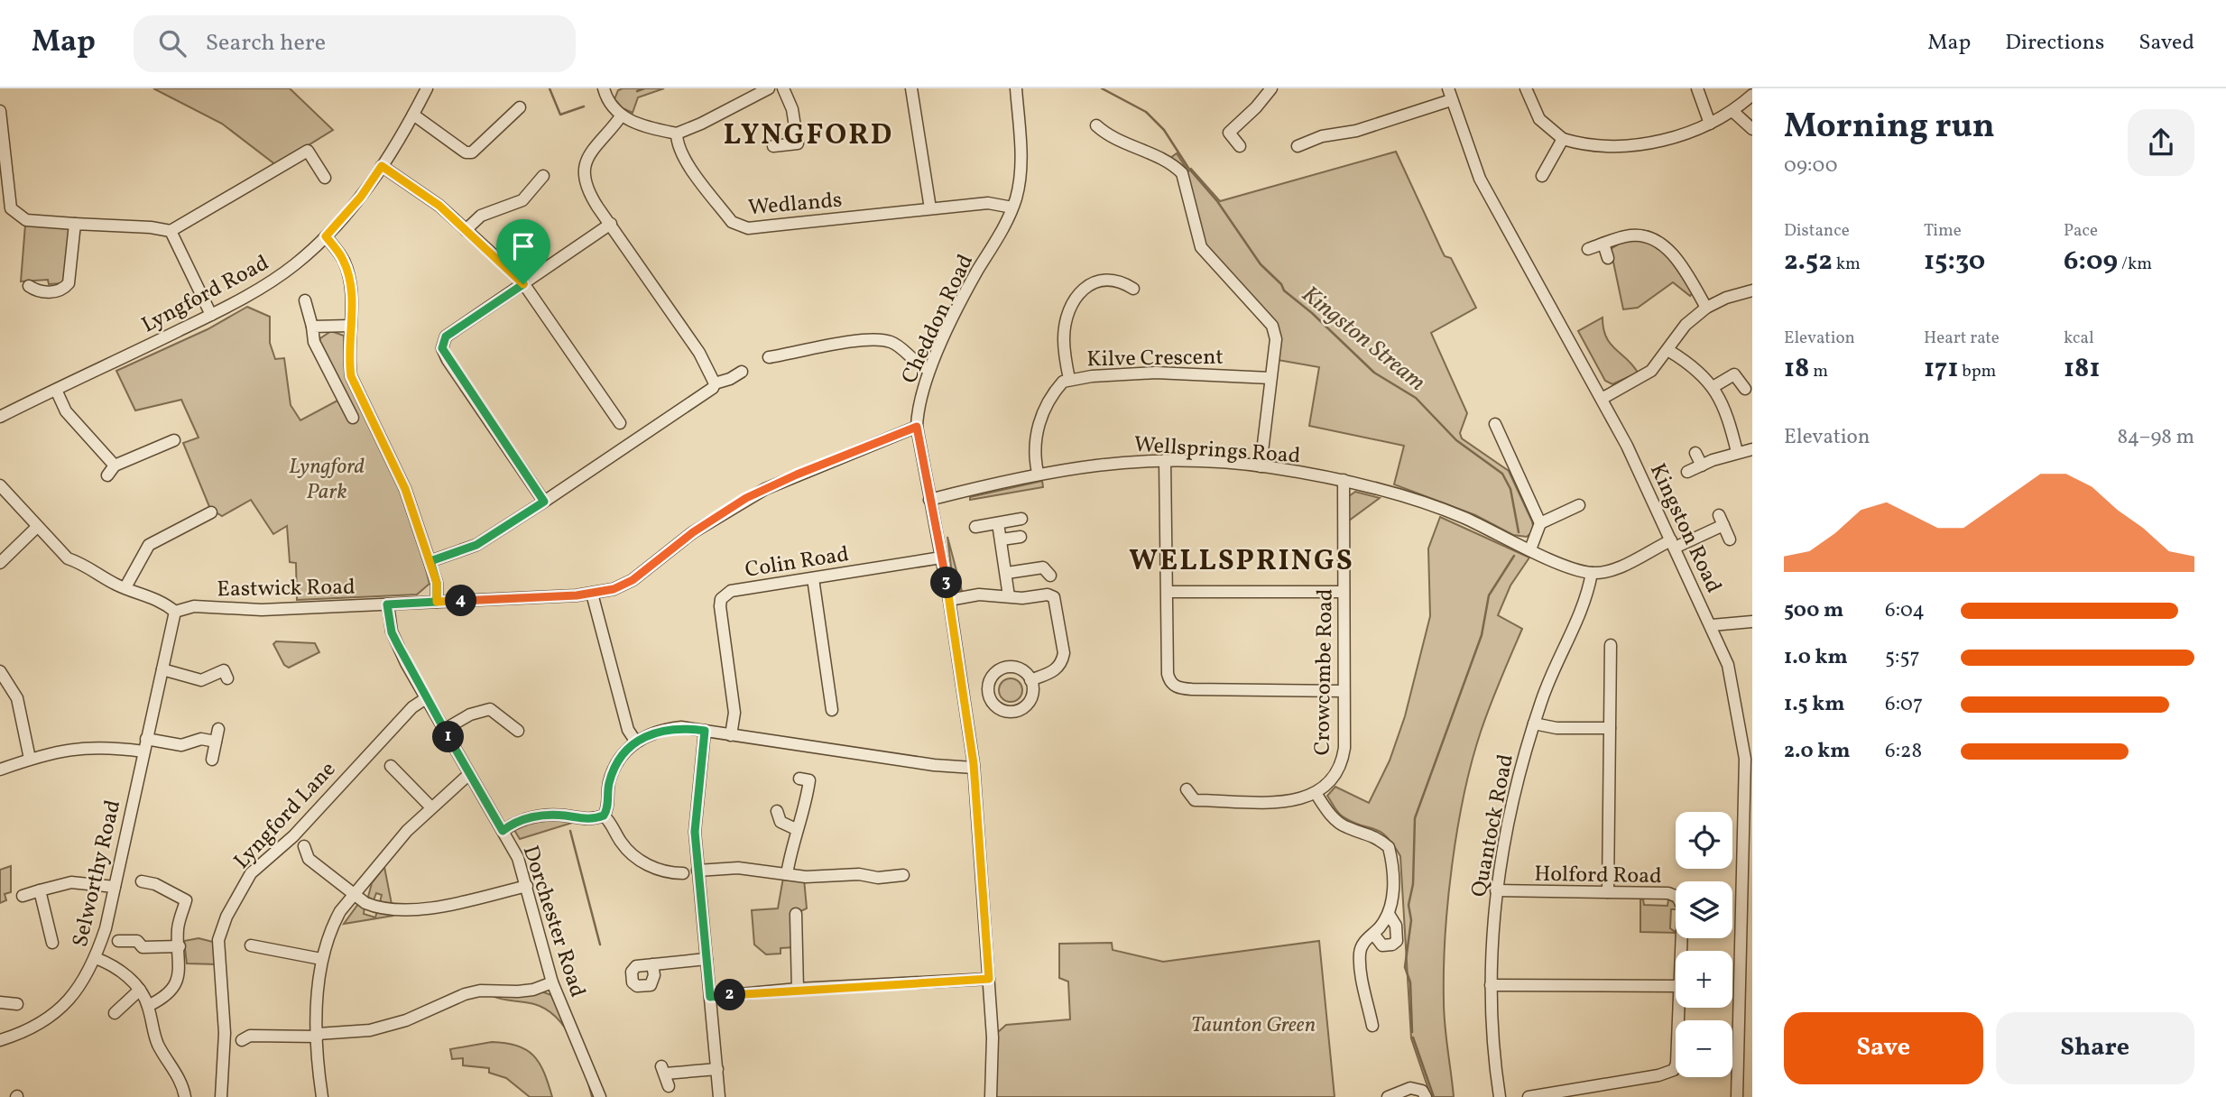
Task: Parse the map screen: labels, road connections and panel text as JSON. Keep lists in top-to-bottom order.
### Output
{
  "streets": {
    "street": [
      "Wedlands",
      "Lyngford Road",
      "Cheddon Road",
      "Kilve Crescent",
      "Wellsprings Road",
      "Kingston Road",
      "Colin Road",
      "Eastwick Road",
      "Crowcombe Road",
      "Lyngford Lane",
      "Quantock Road",
      "Selworthy Road",
      "Holford Road",
      "Dorchester Road"
    ]
  },
  "crossings": [
    ["Wedlands", "Cheddon Road"],
    ["Cheddon Road", "Wellsprings Road"],
    ["Cheddon Road", "Colin Road"],
    ["Cheddon Road", "Eastwick Road"],
    ["Kilve Crescent", "Wellsprings Road"],
    ["Wellsprings Road", "Crowcombe Road"],
    ["Wellsprings Road", "Quantock Road"],
    ["Eastwick Road", "Selworthy Road"],
    ["Eastwick Road", "Dorchester Road"],
    ["Lyngford Lane", "Dorchester Road"],
    ["Quantock Road", "Holford Road"]
  ],
  "districts": ["LYNGFORD", "WELLSPRINGS"],
  "water": ["Kingston Stream"],
  "parks": ["Lyngford Park", "Taunton Green"],
  "page": {
    "header": "Map",
    "search": "Search here",
    "nav": ["Map", "Directions", "Saved"],
    "heading": ["Morning run", "09:00"],
    "stats": [
      ["Distance", "2.52 km"],
      ["Time", "15:30"],
      ["Pace", "6:09 /km"],
      ["Elevation", "18 m"],
      ["Heart rate", "171 bpm"],
      ["kcal", "181"]
    ],
    "chart": ["Elevation", "84–98 m"],
    "pins": [
      "3",
      "4",
      "1",
      "2"
    ],
    "list": [
      {
        "name": "500 m",
        "note": "6:04"
      },
      {
        "name": "1.0 km",
        "note": "5:57"
      },
      {
        "name": "1.5 km",
        "note": "6:07"
      },
      {
        "name": "2.0 km",
        "note": "6:28"
      }
    ],
    "map_buttons": ["+", "−"],
    "buttons": ["Save", "Share"]
  }
}
